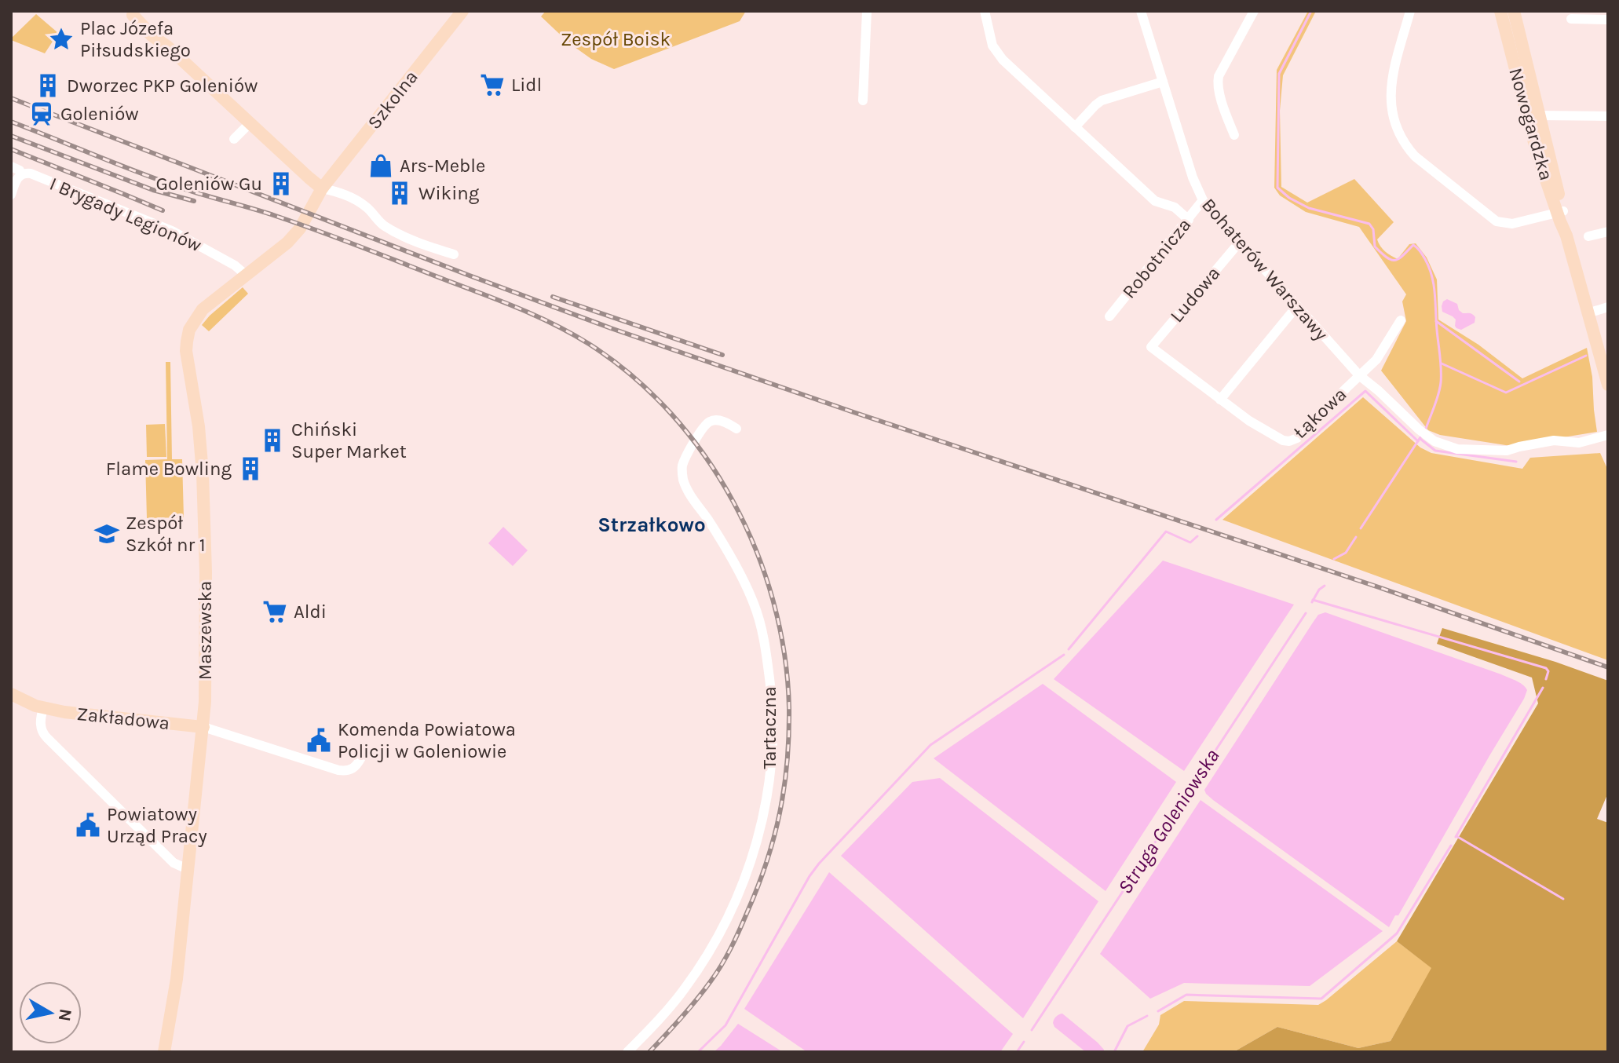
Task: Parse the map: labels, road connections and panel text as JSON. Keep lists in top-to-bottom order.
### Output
{
  "streets": {
    "street": [
      "Szkolna",
      "Nowogardzka",
      "I Brygady Legionów",
      "Robotnicza",
      "Bohaterów Warszawy",
      "Ludowa",
      "Łąkowa",
      "Maszewska",
      "Zakładowa",
      "Tartaczna"
    ]
  },
  "crossings": [
    ["Szkolna", "Maszewska"],
    ["I Brygady Legionów", "Maszewska"],
    ["Robotnicza", "Bohaterów Warszawy"],
    ["Bohaterów Warszawy", "Ludowa"],
    ["Bohaterów Warszawy", "Łąkowa"],
    ["Ludowa", "Łąkowa"],
    ["Maszewska", "Zakładowa"]
  ],
  "districts": ["Strzałkowo"],
  "water": ["Struga Goleniowska"],
  "parks": ["Zespół Boisk"],
  "places": {
    "place": ["Plac Józefa Piłsudskiego"],
    "supermarket": ["Lidl", "Aldi"],
    "building": [
      "Dworzec PKP Goleniów",
      "Goleniów Gu",
      "Wiking",
      "Chiński Super Market",
      "Flame Bowling"
    ],
    "station": ["Goleniów"],
    "shop": ["Ars-Meble"],
    "school or university": ["Zespół Szkół nr 1"],
    "public building": ["Komenda Powiatowa Policji w Goleniowie", "Powiatowy Urząd Pracy"]
  },
  "north": "right"
}
